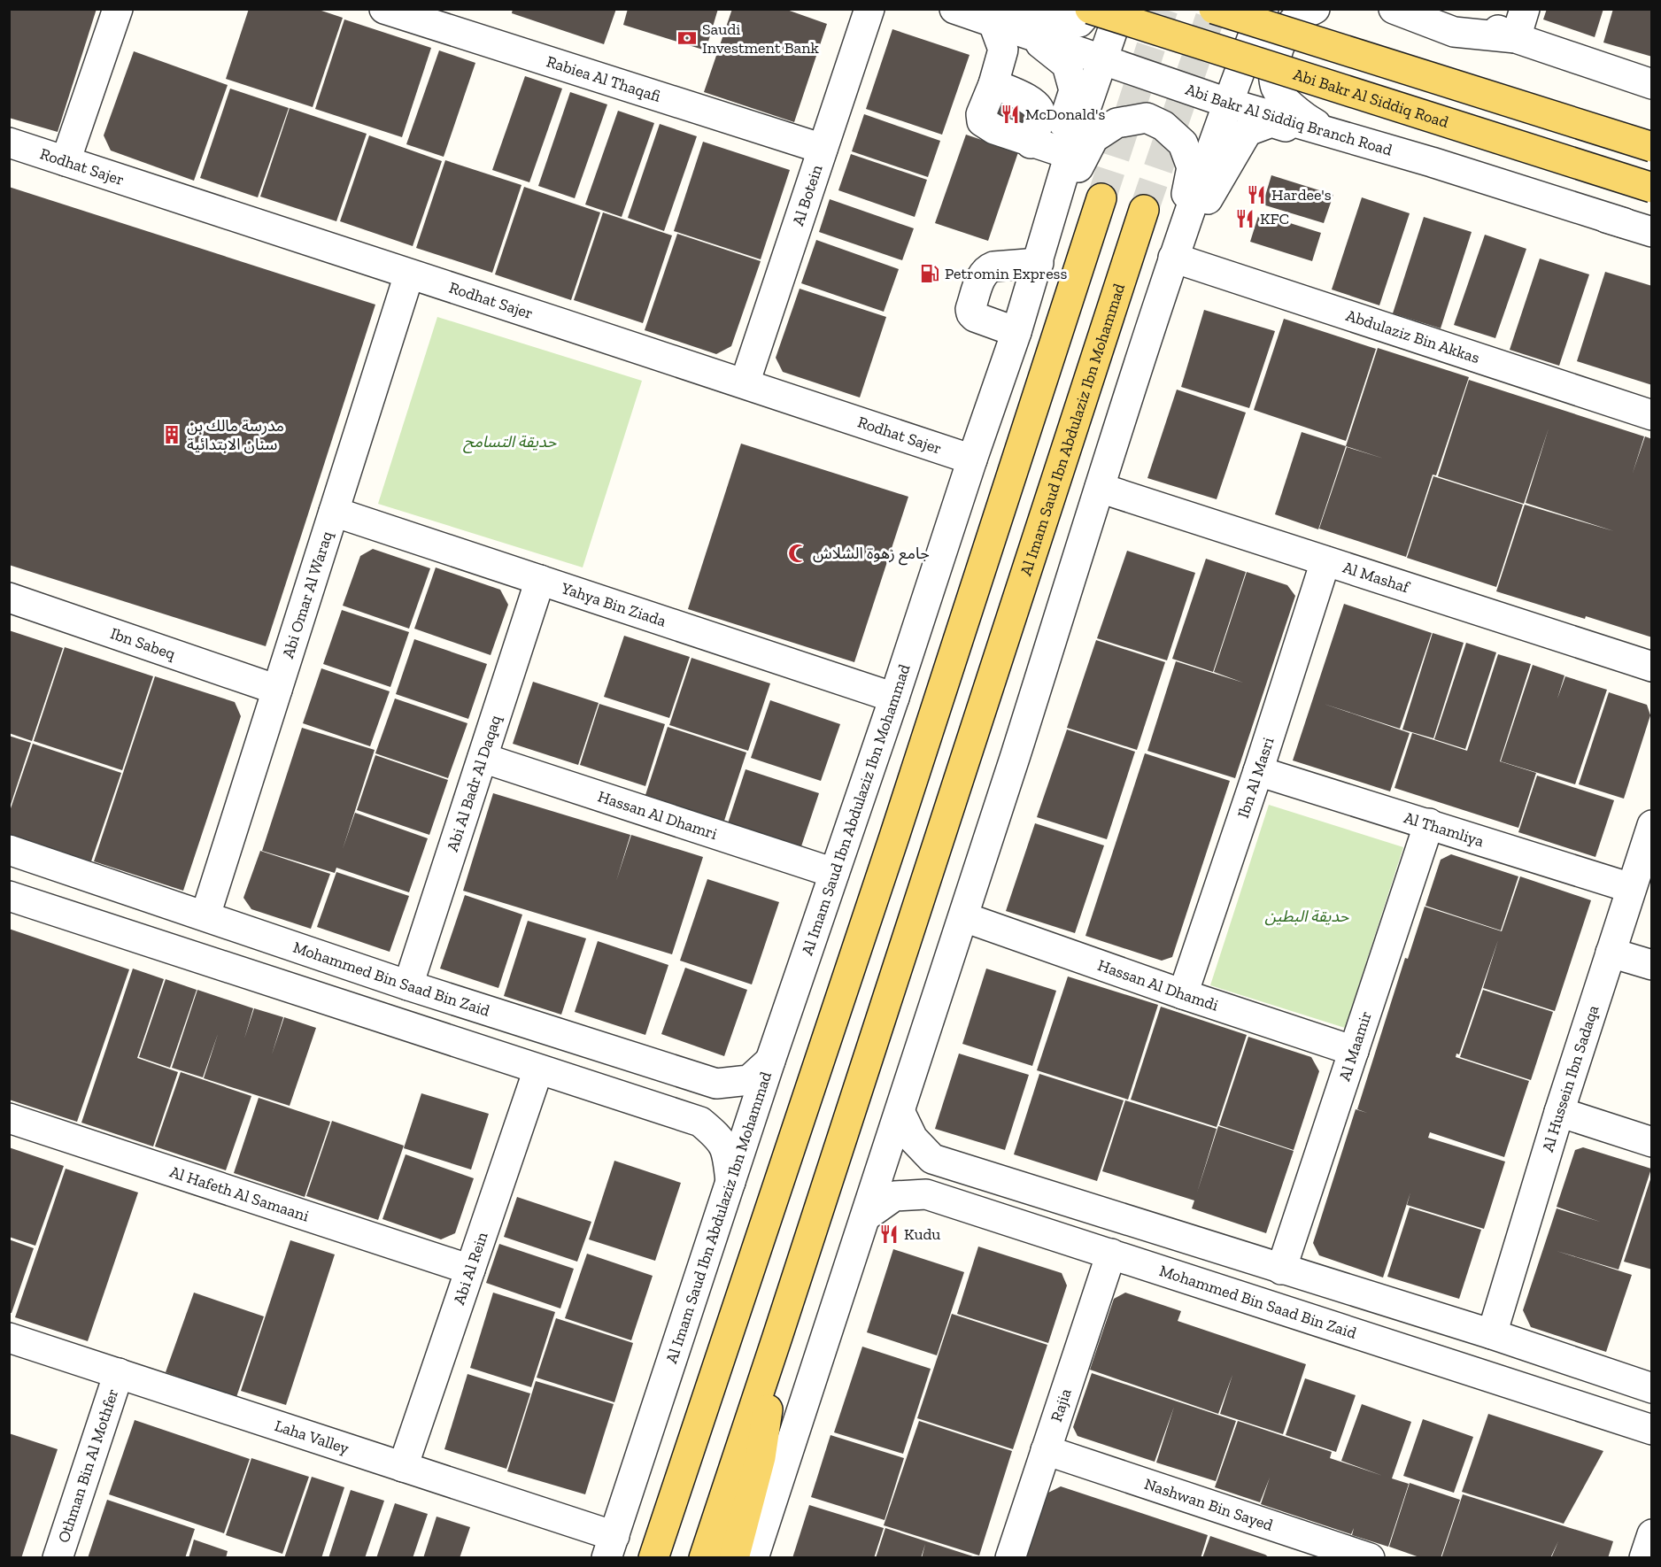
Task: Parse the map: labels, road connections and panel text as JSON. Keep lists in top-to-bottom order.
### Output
{
  "streets": {
    "main road": ["Abi Bakr Al Siddiq Road", "Al Imam Saud Ibn Abdulaziz Ibn Mohammad"],
    "street": [
      "Rabiea Al Thaqafi",
      "Abi Bakr Al Siddiq Branch Road",
      "Rodhat Sajer",
      "Al Botein",
      "Abdulaziz Bin Akkas",
      "Al Mashaf",
      "Abi Omar Al Waraq",
      "Yahya Bin Ziada",
      "Ibn Sabeq",
      "Ibn Al Masri",
      "Abi Al Badr Al Daqaq",
      "Hassan Al Dhamri",
      "Al Thamliya",
      "Mohammed Bin Saad Bin Zaid",
      "Hassan Al Dhamdi",
      "Al Maamir",
      "Al Hussein Ibn Sadaqa",
      "Al Hafeth Al Samaani",
      "Abi Al Rein",
      "Rajia",
      "Laha Valley",
      "Othman Bin Al Mothfer",
      "Nashwan Bin Sayed"
    ]
  },
  "crossings": [
    ["Rabiea Al Thaqafi", "Al Botein"],
    ["Abi Bakr Al Siddiq Branch Road", "Abdulaziz Bin Akkas"],
    ["Abi Bakr Al Siddiq Branch Road", "Al Imam Saud Ibn Abdulaziz Ibn Mohammad"],
    ["Rodhat Sajer", "Al Botein"],
    ["Rodhat Sajer", "Al Imam Saud Ibn Abdulaziz Ibn Mohammad"],
    ["Rodhat Sajer", "Abi Omar Al Waraq"],
    ["Al Imam Saud Ibn Abdulaziz Ibn Mohammad", "Yahya Bin Ziada"],
    ["Al Imam Saud Ibn Abdulaziz Ibn Mohammad", "Hassan Al Dhamri"],
    ["Al Imam Saud Ibn Abdulaziz Ibn Mohammad", "Mohammed Bin Saad Bin Zaid"],
    ["Al Imam Saud Ibn Abdulaziz Ibn Mohammad", "Laha Valley"],
    ["Al Mashaf", "Ibn Al Masri"],
    ["Abi Omar Al Waraq", "Yahya Bin Ziada"],
    ["Abi Omar Al Waraq", "Ibn Sabeq"],
    ["Abi Omar Al Waraq", "Mohammed Bin Saad Bin Zaid"],
    ["Yahya Bin Ziada", "Abi Al Badr Al Daqaq"],
    ["Ibn Al Masri", "Al Thamliya"],
    ["Ibn Al Masri", "Hassan Al Dhamdi"],
    ["Abi Al Badr Al Daqaq", "Hassan Al Dhamri"],
    ["Abi Al Badr Al Daqaq", "Mohammed Bin Saad Bin Zaid"],
    ["Al Thamliya", "Al Maamir"],
    ["Al Thamliya", "Al Hussein Ibn Sadaqa"],
    ["Mohammed Bin Saad Bin Zaid", "Rajia"],
    ["Hassan Al Dhamdi", "Al Maamir"],
    ["Al Hafeth Al Samaani", "Abi Al Rein"],
    ["Abi Al Rein", "Laha Valley"],
    ["Rajia", "Nashwan Bin Sayed"],
    ["Laha Valley", "Othman Bin Al Mothfer"]
  ],
  "parks": ["حديقة التسامح", "حديقة البطين"],
  "places": {
    "bank": ["Saudi Investment Bank"],
    "restaurant": [
      "McDonald's",
      "Hardee's",
      "KFC",
      "Kudu"
    ],
    "fuel station": ["Petromin Express"],
    "building": ["مدرسة مالك بن سنان الابتدائية"],
    "mosque": ["جامع زهوة الشلاش"]
  }
}
